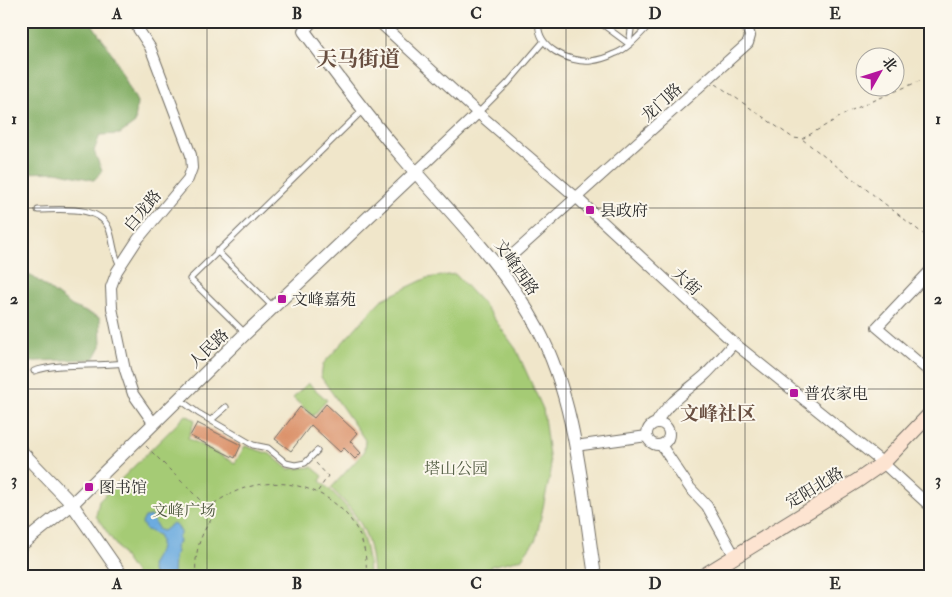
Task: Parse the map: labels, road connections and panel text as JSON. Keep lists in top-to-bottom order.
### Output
{
  "streets": {
    "main road": ["定阳北路"],
    "street": [
      "龙门路",
      "白龙路",
      "文峰西路",
      "大街",
      "人民路"
    ]
  },
  "crossings": [
    ["龙门路", "文峰西路"],
    ["龙门路", "大街"],
    ["白龙路", "人民路"],
    ["文峰西路", "人民路"],
    ["大街", "定阳北路"]
  ],
  "districts": ["天马街道", "文峰社区"],
  "parks": ["塔山公园", "文峰广场"],
  "places": {
    "transit": [
      "县政府",
      "文峰嘉苑",
      "普农家电",
      "图书馆"
    ]
  },
  "north": "top right",
  "grid": {
    "columns": [
      "A",
      "B",
      "C",
      "D",
      "E"
    ],
    "rows": ["1", "2", "3"]
  }
}
